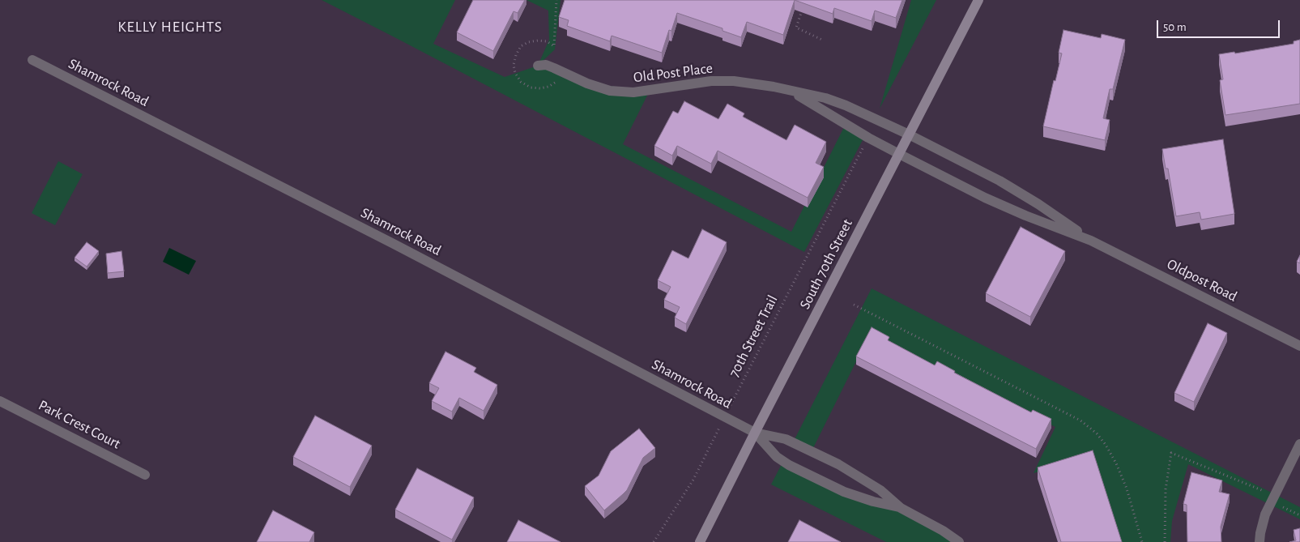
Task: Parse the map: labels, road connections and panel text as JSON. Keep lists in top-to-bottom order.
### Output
{
  "streets": {
    "main road": ["South 70th Street"],
    "street": [
      "Old Post Place",
      "Shamrock Road",
      "Oldpost Road",
      "Park Crest Court"
    ],
    "path": ["70th Street Trail"]
  },
  "crossings": [
    ["Old Post Place", "South 70th Street"],
    ["Old Post Place", "Oldpost Road"],
    ["Old Post Place", "70th Street Trail"],
    ["Shamrock Road", "South 70th Street"],
    ["Shamrock Road", "70th Street Trail"],
    ["South 70th Street", "Oldpost Road"]
  ],
  "districts": ["KELLY HEIGHTS"],
  "scale_bar": "50 m"
}
